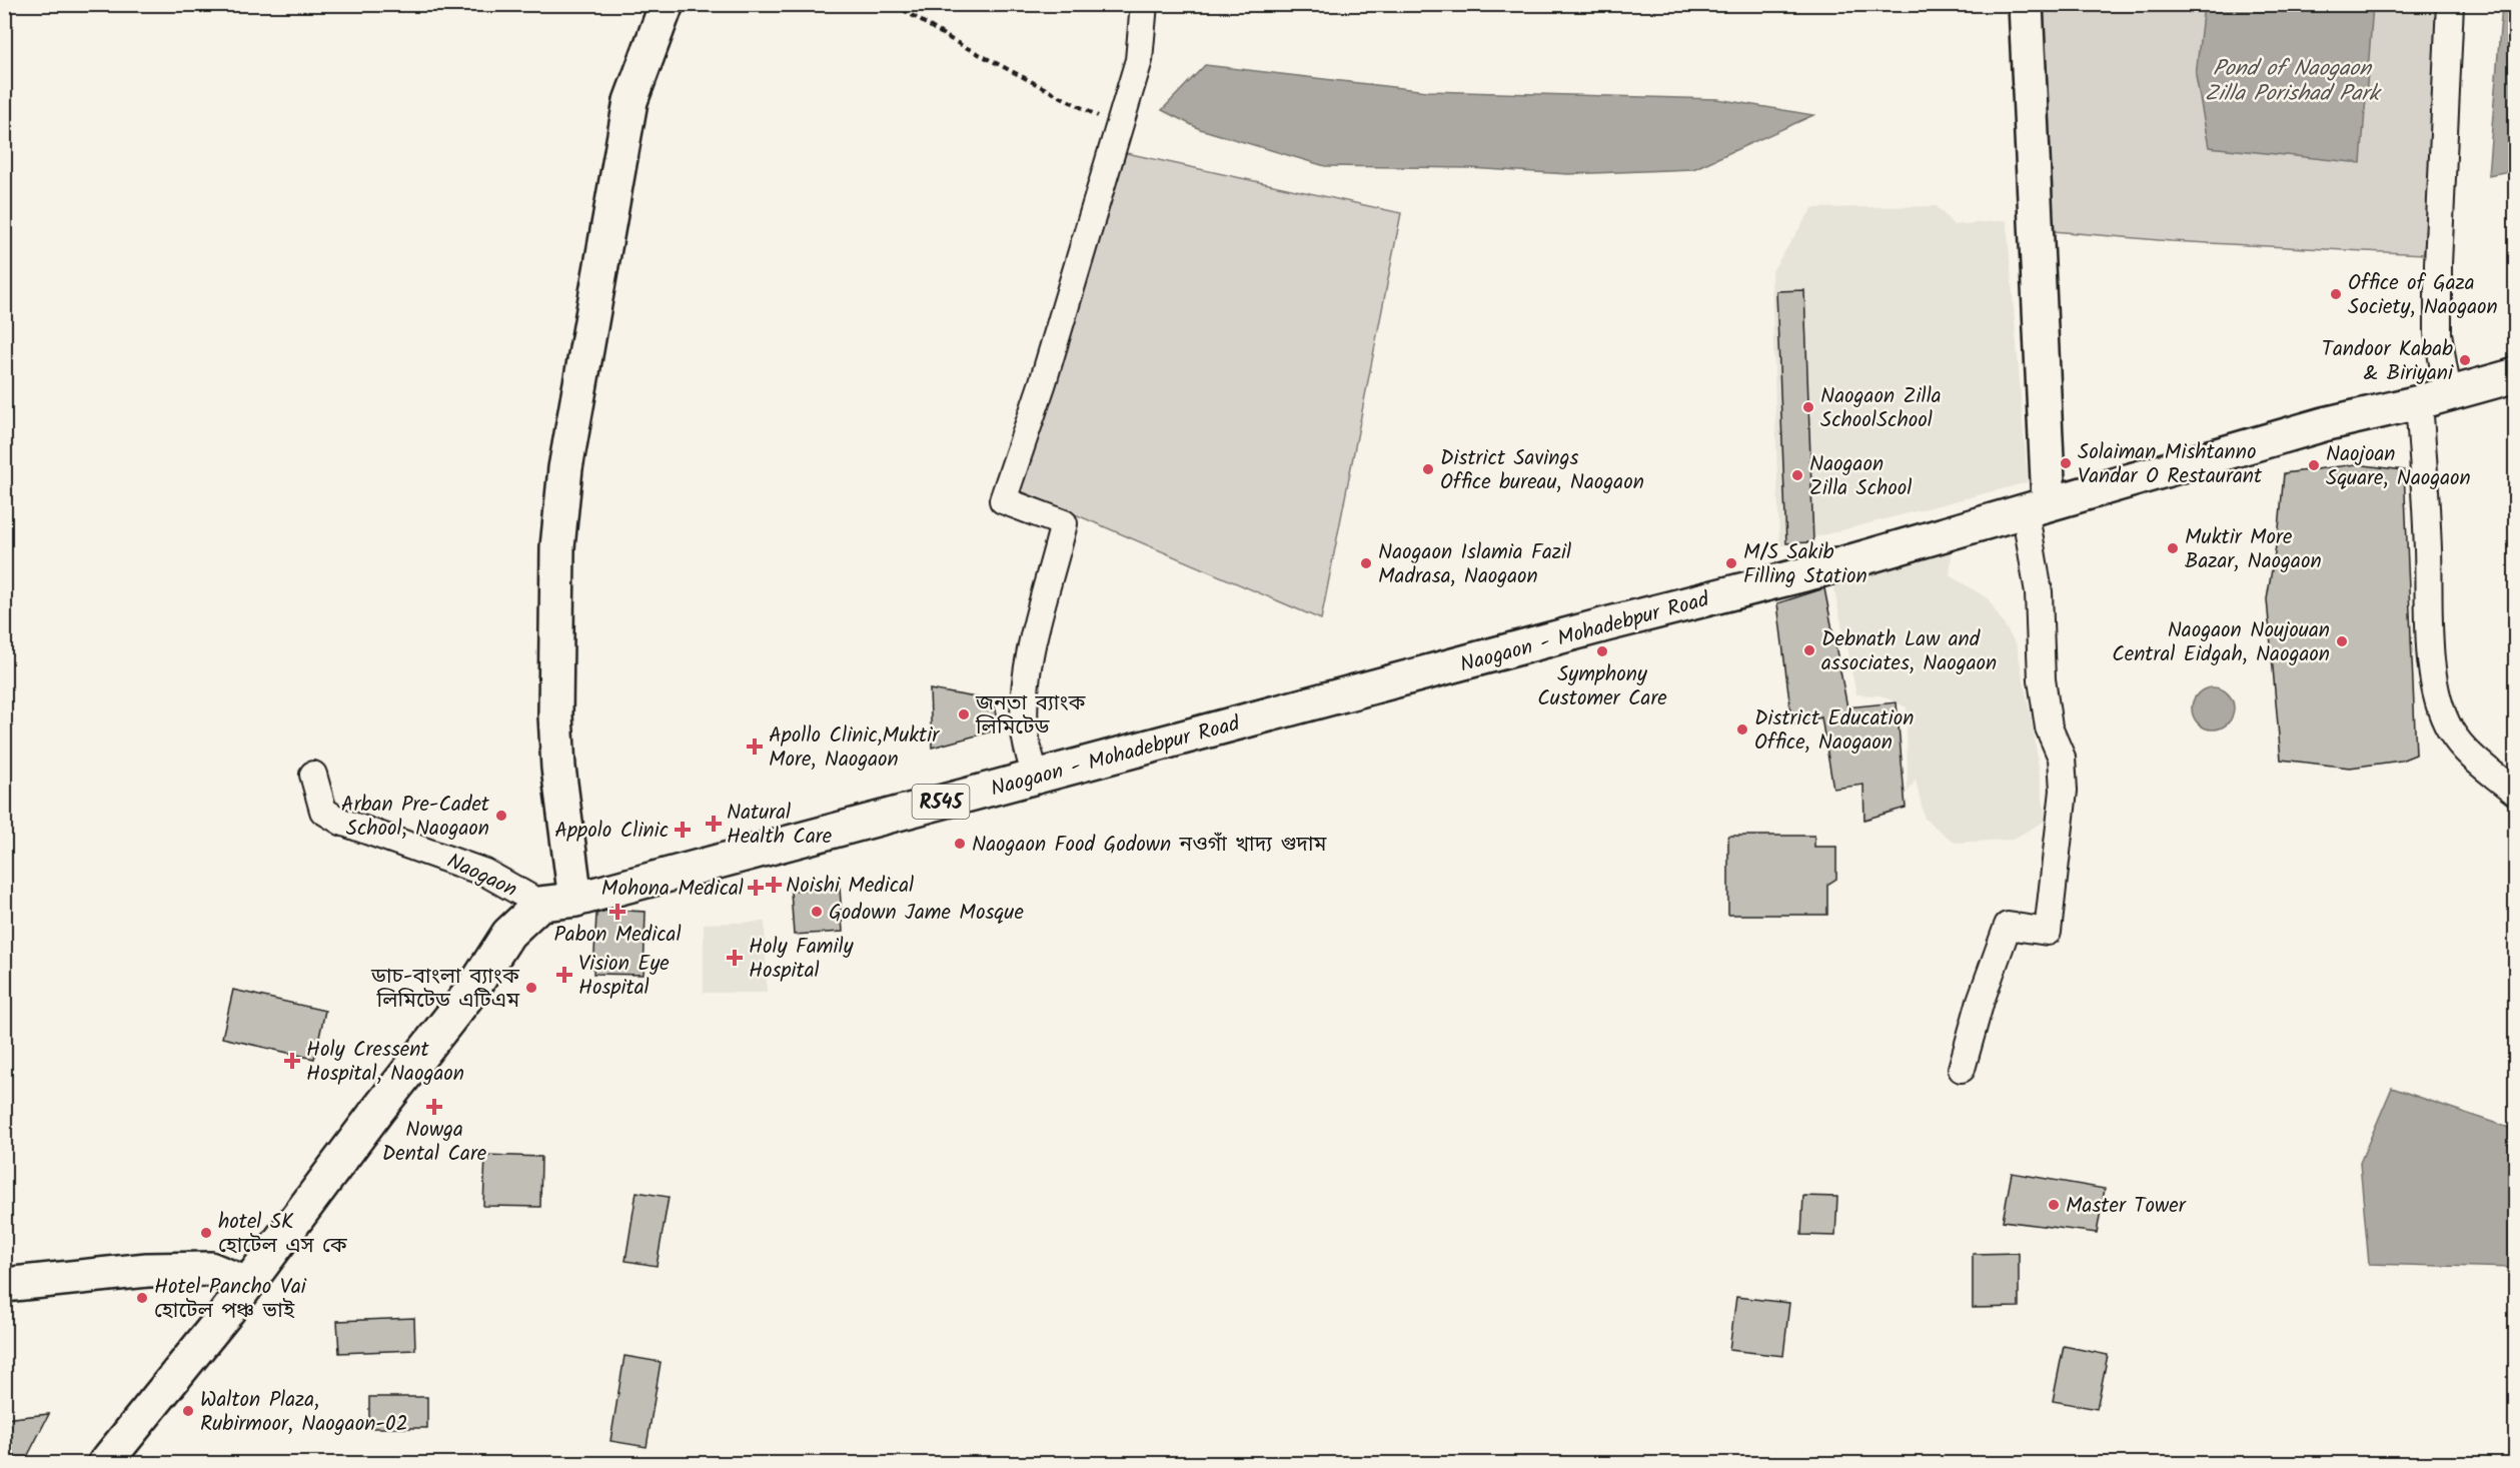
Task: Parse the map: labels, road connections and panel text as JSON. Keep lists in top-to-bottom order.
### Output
{
  "streets": {
    "main road": ["Naogaon - Mohadebpur Road", "R545"],
    "street": ["Naogaon"]
  },
  "crossings": [
    ["Naogaon - Mohadebpur Road", "R545"],
    ["Naogaon - Mohadebpur Road", "Naogaon"]
  ],
  "water": ["Pond of Naogaon Zilla Porishad Park"],
  "places": {
    "other": [
      "Office of Gaza Society, Naogaon",
      "Tandoor Kabab & Biriyani",
      "Naogaon Zilla SchoolSchool",
      "Solaiman Mishtanno Vandar O Restaurant",
      "Naojoan Square, Naogaon",
      "District Savings Office bureau, Naogaon",
      "Naogaon Zilla School",
      "Muktir More Bazar, Naogaon",
      "Naogaon Islamia Fazil Madrasa, Naogaon",
      "M/S Sakib Filling Station",
      "Naogaon Noujouan Central Eidgah, Naogaon",
      "Debnath Law and associates, Naogaon",
      "Symphony Customer Care",
      "জনতা ব্যাংক লিমিটেড",
      "District Education Office, Naogaon",
      "Arban Pre-Cadet School, Naogaon",
      "Naogaon Food Godown নওগাঁ খাদ্য গুদাম",
      "Godown Jame Mosque",
      "ডাচ-বাংলা ব্যাংক লিমিটেড এটিএম",
      "Master Tower",
      "hotel SK হোটেল এস কে",
      "Hotel Pancho Vai হোটেল পঞ্চ ভাই",
      "Walton Plaza, Rubirmoor, Naogaon-02"
    ],
    "health": [
      "Apollo Clinic,Muktir More, Naogaon",
      "Natural Health Care",
      "Appolo Clinic",
      "Noishi Medical",
      "Mohona Medical",
      "Pabon Medical",
      "Holy Family Hospital",
      "Vision Eye Hospital",
      "Holy Cressent Hospital, Naogaon",
      "Nowga Dental Care"
    ]
  }
}
